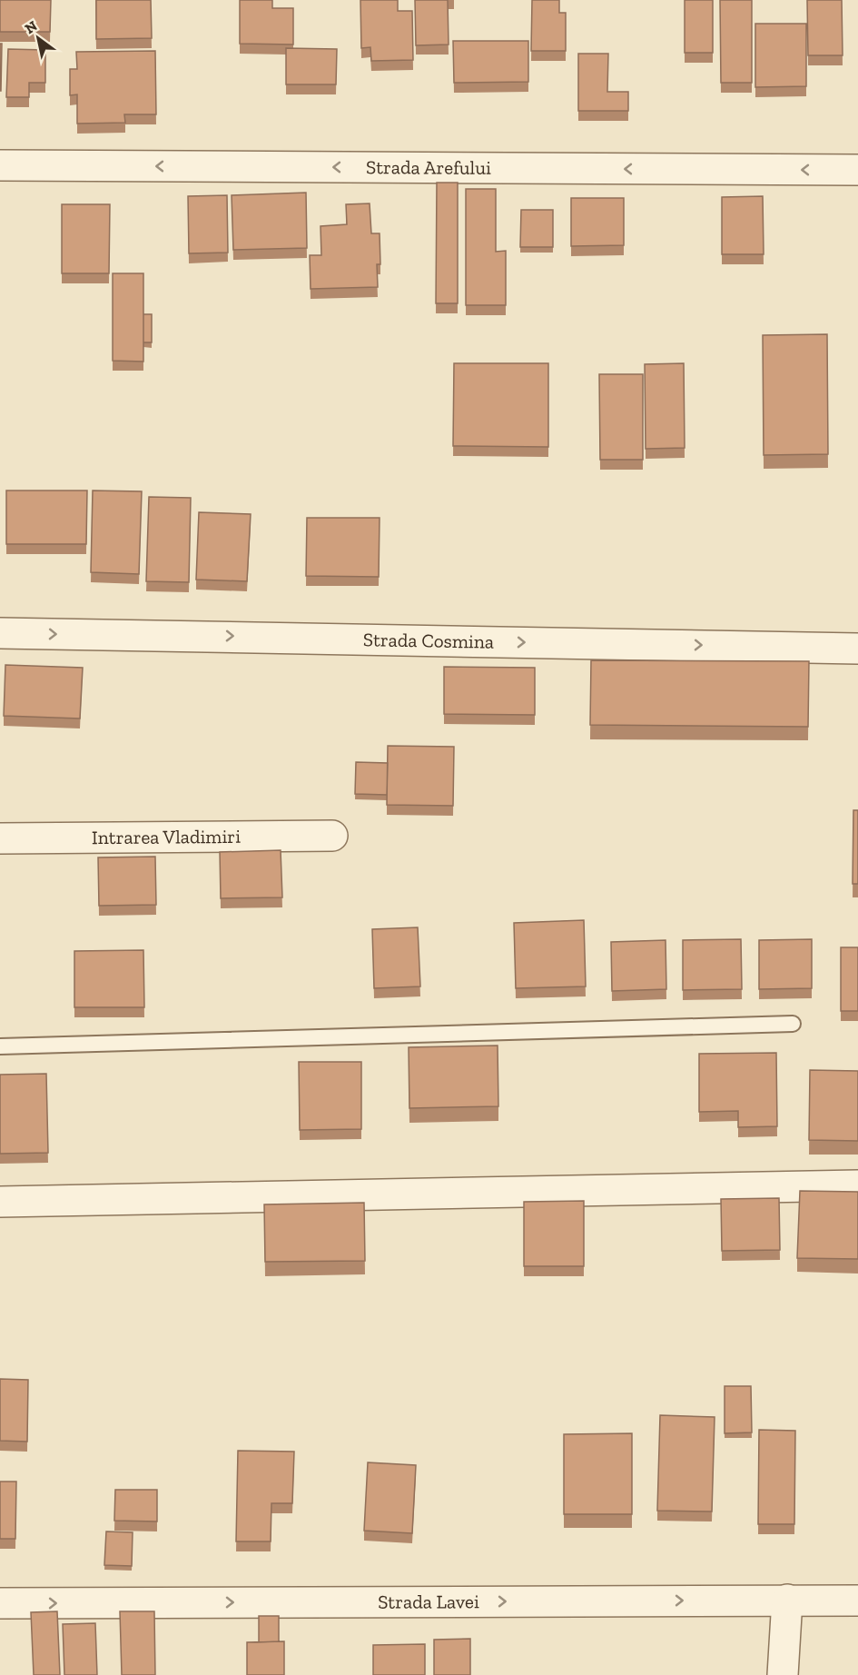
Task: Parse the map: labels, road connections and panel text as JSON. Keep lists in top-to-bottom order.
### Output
{
  "streets": {
    "street": [
      "Strada Arefului",
      "Strada Cosmina",
      "Intrarea Vladimiri",
      "Strada Lavei"
    ]
  },
  "one_way": ["Strada Arefului", "Strada Cosmina", "Strada Lavei"],
  "north": "top left"
}
